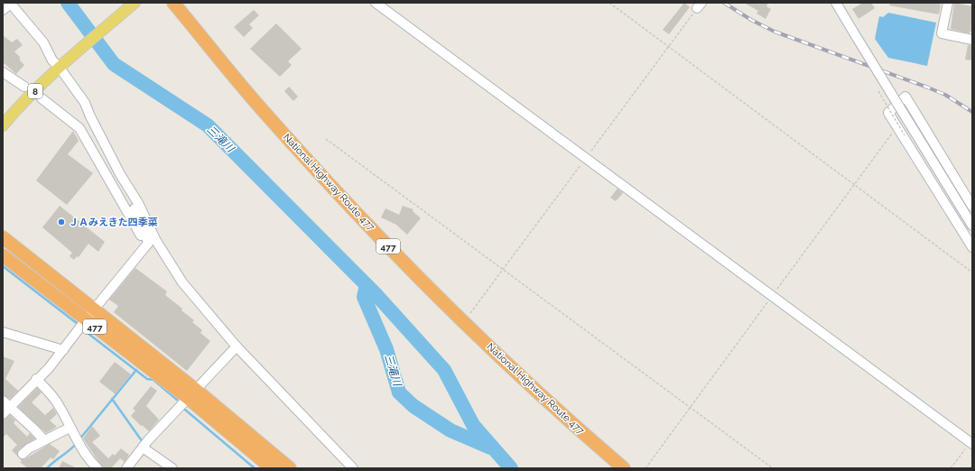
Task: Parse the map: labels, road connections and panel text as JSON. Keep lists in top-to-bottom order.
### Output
{
  "streets": {
    "highway": ["National Highway Route 477", "477"],
    "main road": ["8"]
  },
  "water": ["三滝川"],
  "places": ["ＪＡみえきた四季菜"]
}
